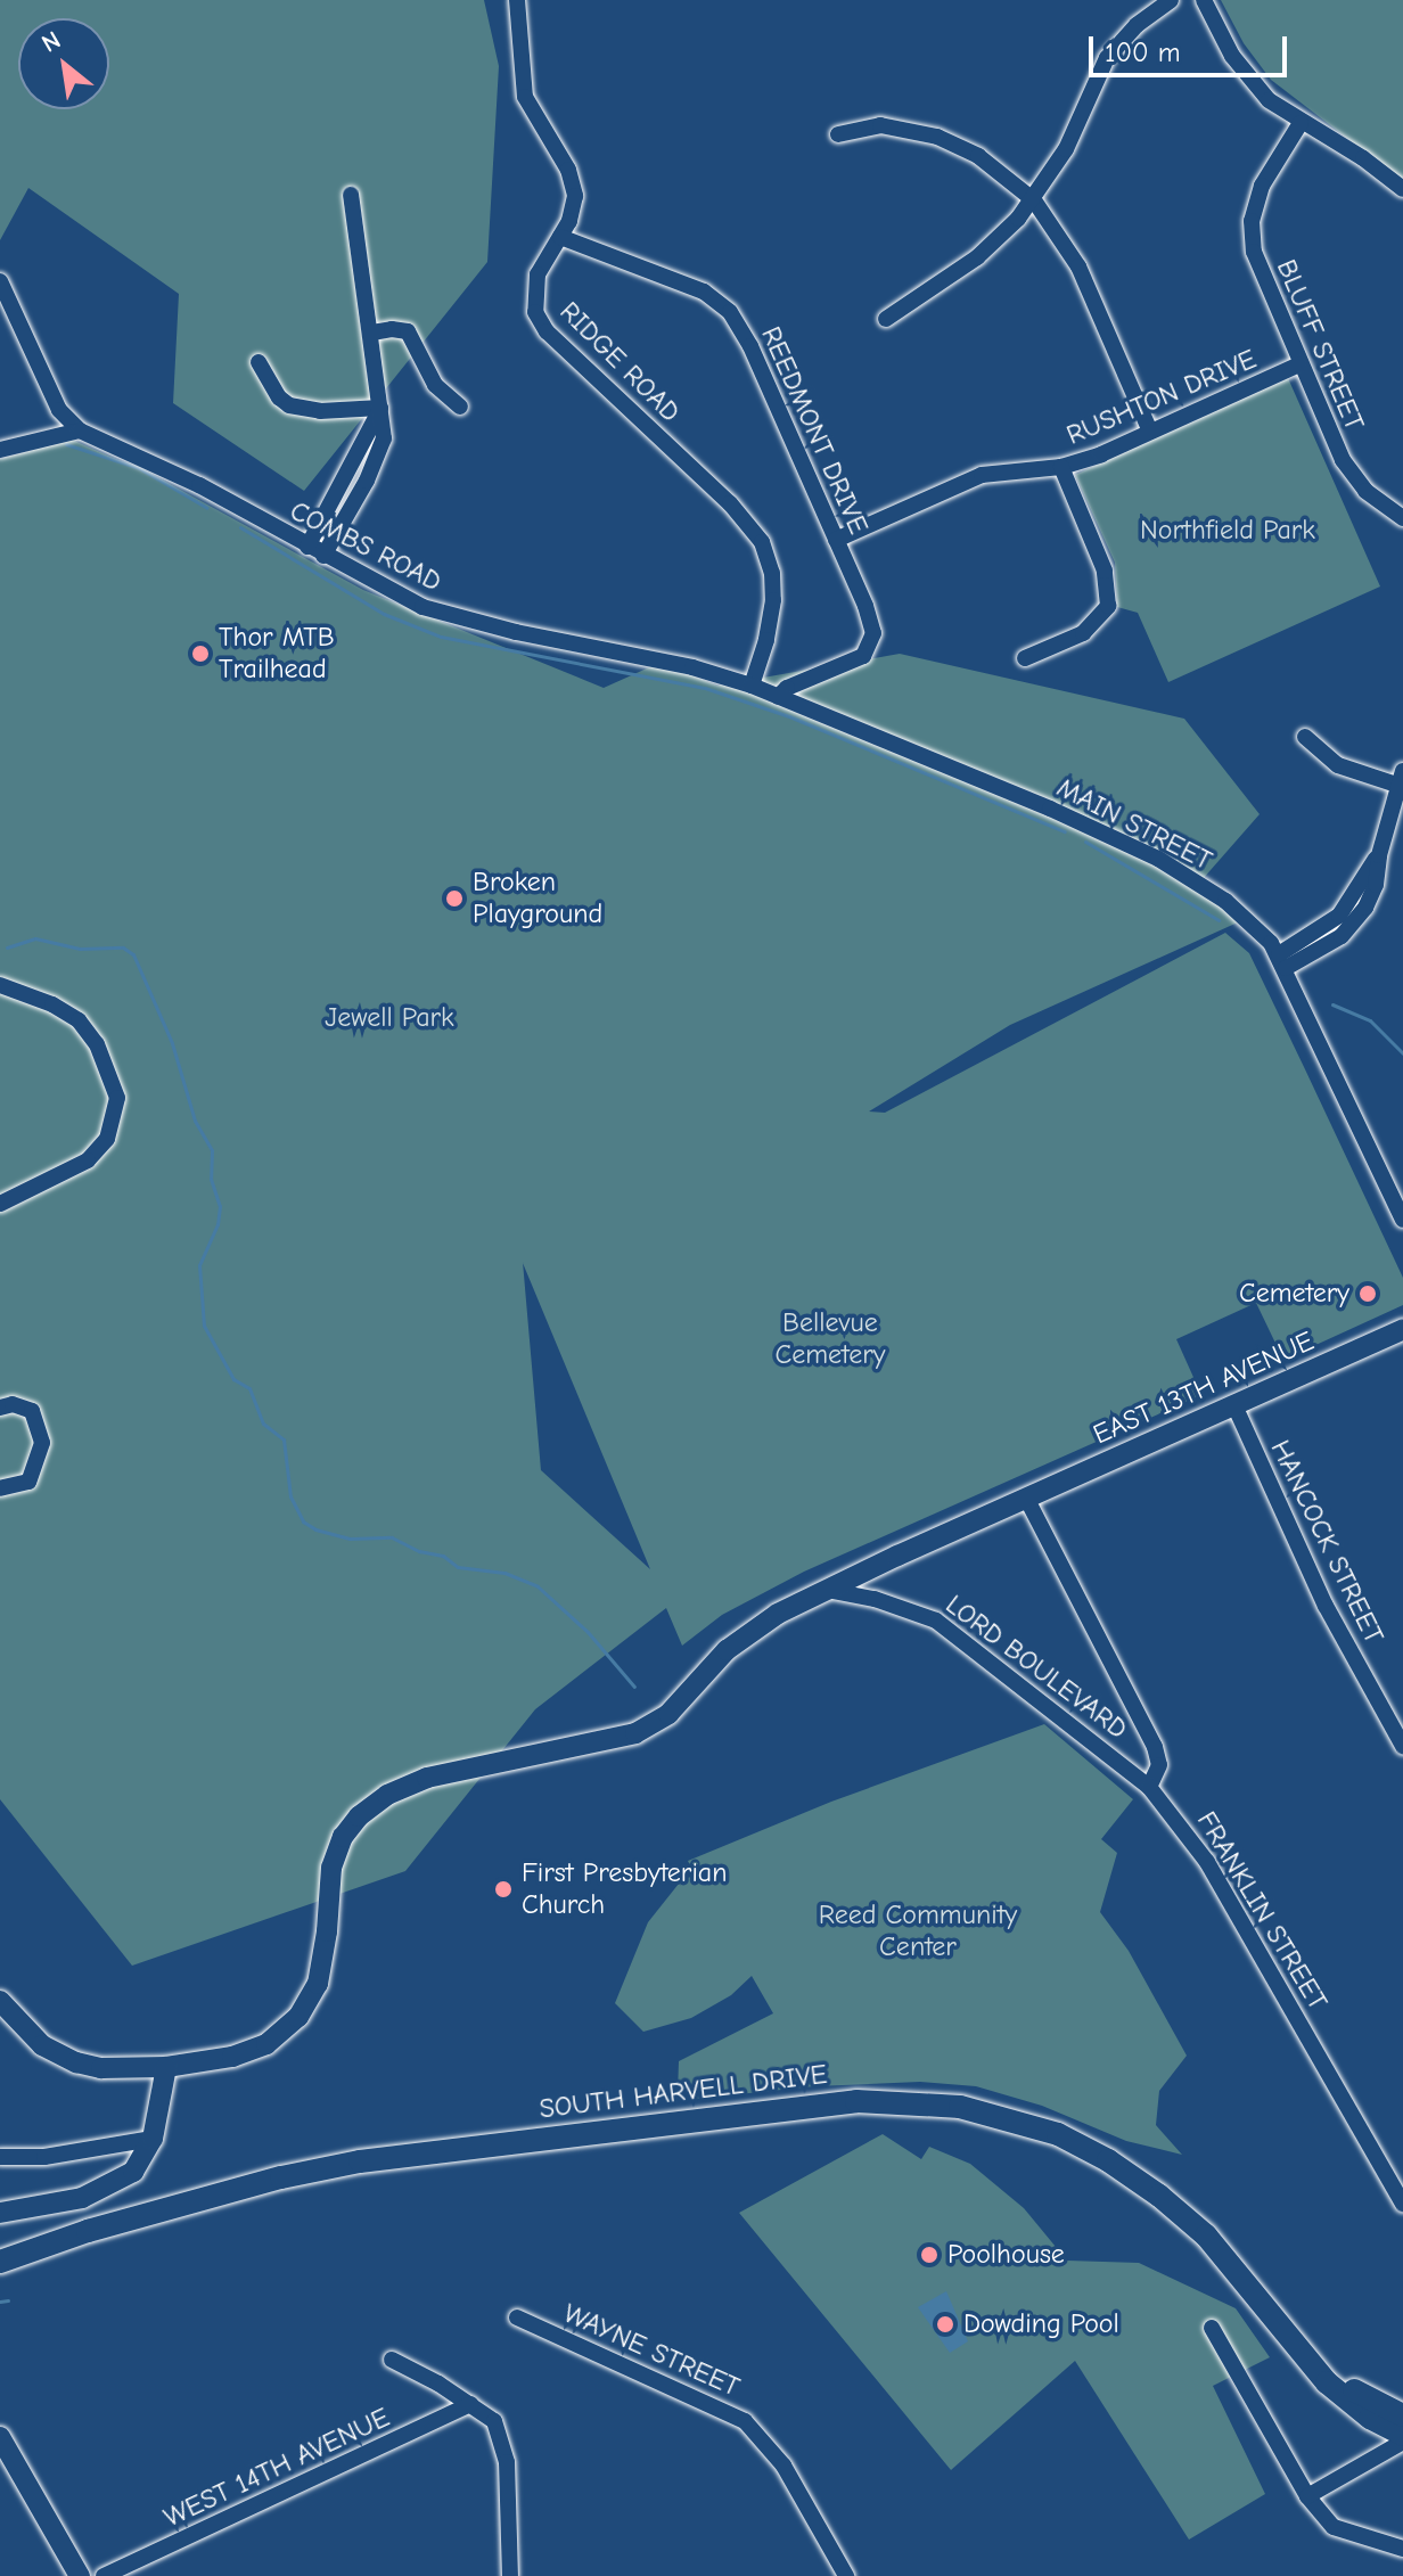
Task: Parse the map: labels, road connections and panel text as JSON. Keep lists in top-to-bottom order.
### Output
{
  "streets": {
    "main road": ["SOUTH HARVELL DRIVE"],
    "street": [
      "BLUFF STREET",
      "RIDGE ROAD",
      "RUSHTON DRIVE",
      "REEDMONT DRIVE",
      "COMBS ROAD",
      "MAIN STREET",
      "EAST 13TH AVENUE",
      "HANCOCK STREET",
      "LORD BOULEVARD",
      "FRANKLIN STREET",
      "WAYNE STREET",
      "WEST 14TH AVENUE"
    ]
  },
  "crossings": [
    ["BLUFF STREET", "RUSHTON DRIVE"],
    ["RIDGE ROAD", "REEDMONT DRIVE"],
    ["RIDGE ROAD", "COMBS ROAD"],
    ["RUSHTON DRIVE", "REEDMONT DRIVE"],
    ["REEDMONT DRIVE", "COMBS ROAD"],
    ["REEDMONT DRIVE", "MAIN STREET"],
    ["COMBS ROAD", "MAIN STREET"],
    ["EAST 13TH AVENUE", "HANCOCK STREET"],
    ["EAST 13TH AVENUE", "LORD BOULEVARD"],
    ["LORD BOULEVARD", "FRANKLIN STREET"]
  ],
  "parks": [
    "Northfield Park",
    "Jewell Park",
    "Bellevue Cemetery",
    "Reed Community Center"
  ],
  "places": [
    "Thor MTB Trailhead",
    "Broken Playground",
    "Cemetery",
    "First Presbyterian Church",
    "Poolhouse",
    "Dowding Pool"
  ],
  "scale_bar": "100 m",
  "north": "top left"
}
